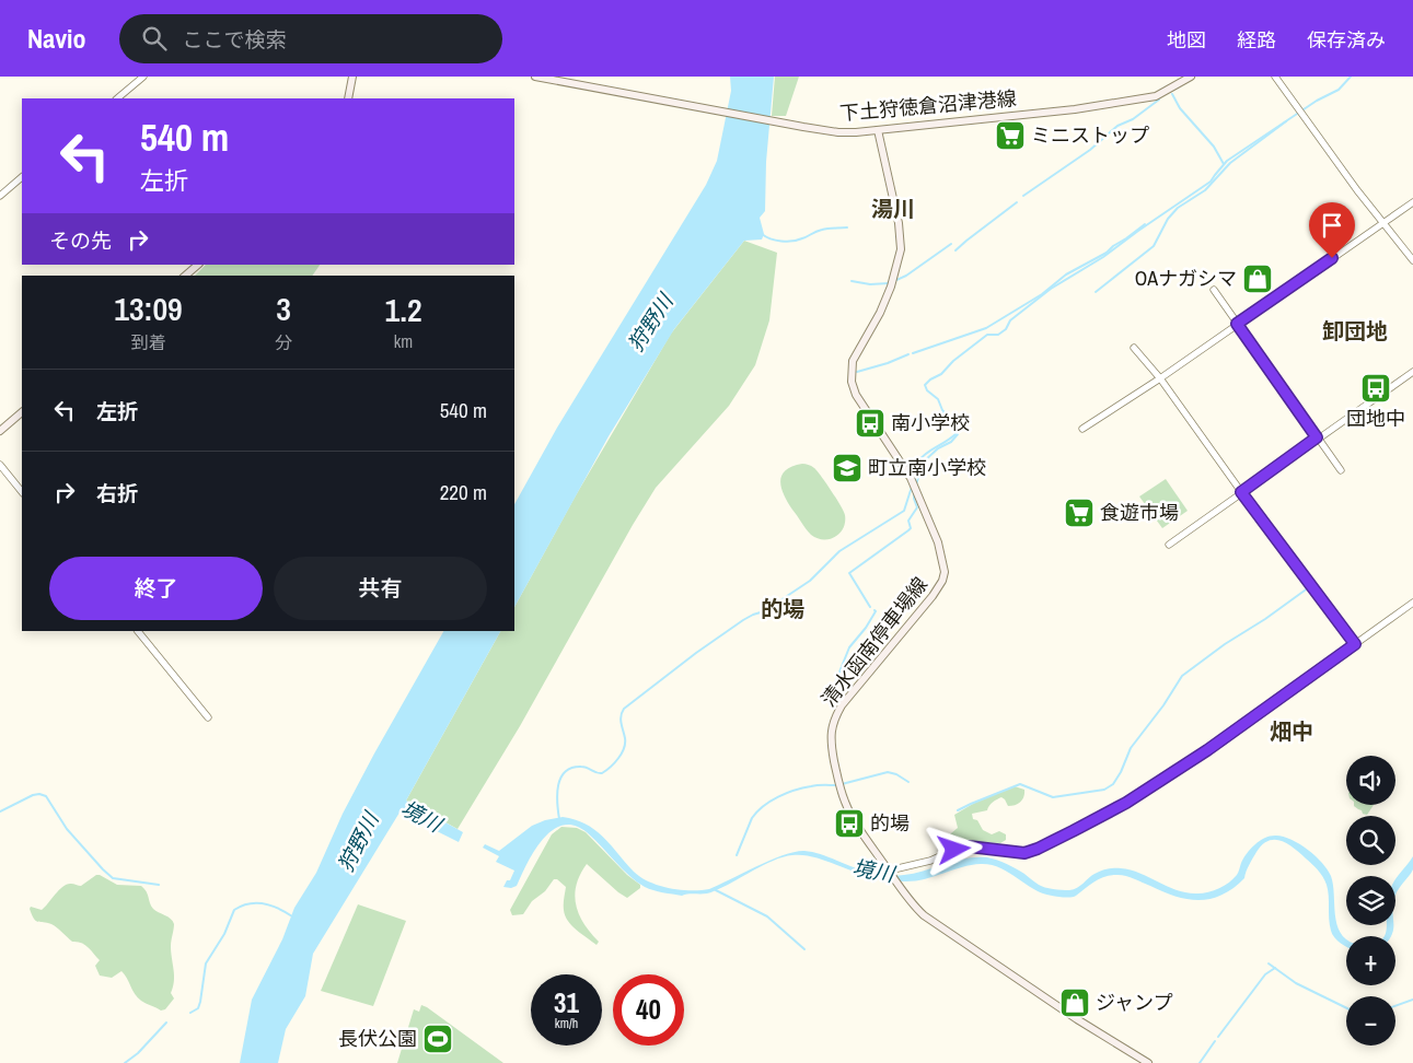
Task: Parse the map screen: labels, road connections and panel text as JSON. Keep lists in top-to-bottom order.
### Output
{
  "streets": {
    "main road": ["下土狩徳倉沼津港線", "清水函南停車場線"]
  },
  "crossings": [
    ["下土狩徳倉沼津港線", "清水函南停車場線"]
  ],
  "districts": [
    "湯川",
    "卸団地",
    "的場",
    "畑中"
  ],
  "water": ["狩野川", "境川"],
  "places": {
    "supermarket": ["ミニストップ", "食遊市場"],
    "shop": ["OAナガシマ", "ジャンプ"],
    "bus stop": ["団地中", "南小学校", "的場"],
    "school or university": ["町立南小学校"],
    "sports": ["長伏公園"]
  },
  "page": {
    "header": "Navio",
    "search": "ここで検索",
    "nav": ["地図", "経路", "保存済み"],
    "turn": ["540 m", "左折"],
    "then": "その先",
    "eta": [
      "13:09",
      "到着",
      "3",
      "分",
      "1.2",
      "km"
    ],
    "list": [
      {
        "name": "左折",
        "value": "540 m"
      },
      {
        "name": "右折",
        "value": "220 m"
      }
    ],
    "buttons": ["終了", "共有"],
    "map_buttons": ["+", "−"],
    "speed": "31 km/h",
    "limit": "40"
  }
}
